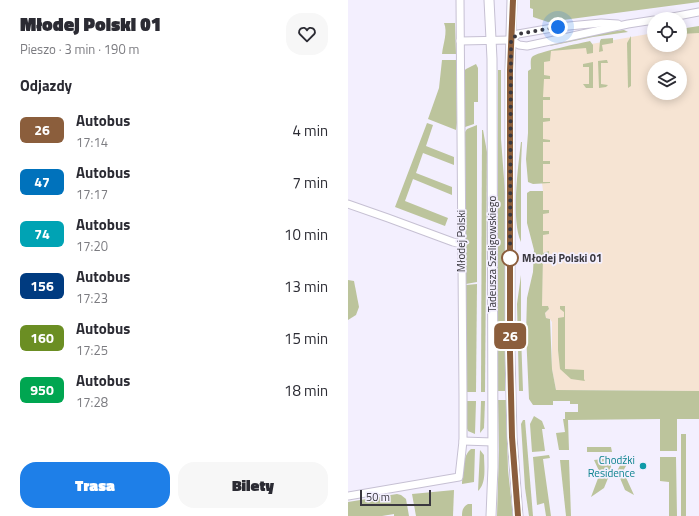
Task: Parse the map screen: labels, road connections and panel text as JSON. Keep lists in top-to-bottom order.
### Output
{
  "streets": {
    "street": ["Młodej Polski", "Tadeusza Szeligowskiego"]
  },
  "places": ["Młodej Polski 01", "Chodźki Residence"],
  "lines": ["bus line 26"],
  "scale_bar": "50 m",
  "page": {
    "heading": [
      ["Młodej Polski 01", "Pieszo · 3 min · 190 m"],
      "Odjazdy"
    ],
    "on_map": "26",
    "list": [
      {
        "mark": "26",
        "name": "Autobus",
        "note": "17:14",
        "value": "4 min"
      },
      {
        "mark": "47",
        "name": "Autobus",
        "note": "17:17",
        "value": "7 min"
      },
      {
        "mark": "74",
        "name": "Autobus",
        "note": "17:20",
        "value": "10 min"
      },
      {
        "mark": "156",
        "name": "Autobus",
        "note": "17:23",
        "value": "13 min"
      },
      {
        "mark": "160",
        "name": "Autobus",
        "note": "17:25",
        "value": "15 min"
      },
      {
        "mark": "950",
        "name": "Autobus",
        "note": "17:28",
        "value": "18 min"
      }
    ],
    "buttons": ["Trasa", "Bilety"],
    "scale": "50 m"
  }
}
